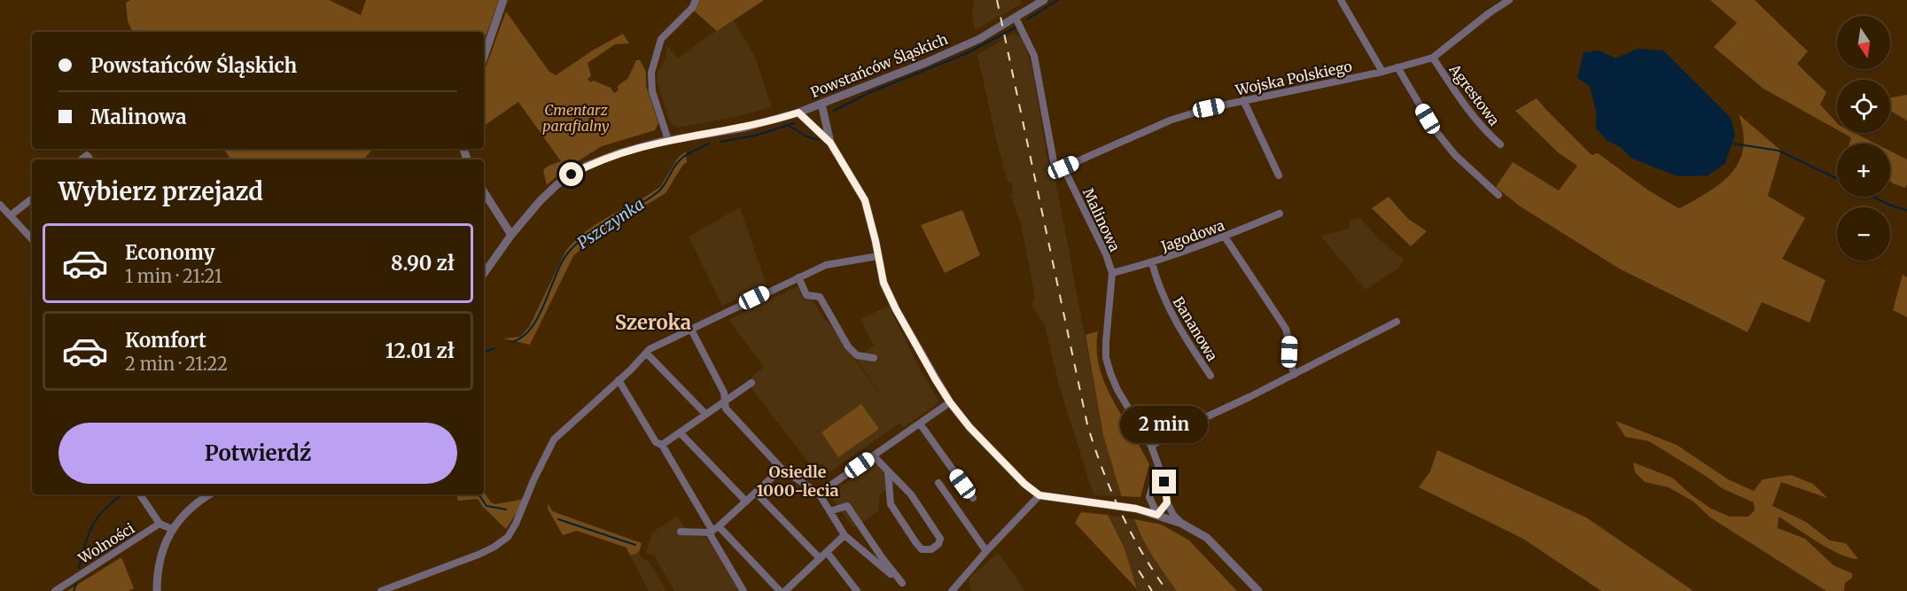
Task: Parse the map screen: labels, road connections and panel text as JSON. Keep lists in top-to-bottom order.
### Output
{
  "streets": {
    "street": [
      "Powstańców Śląskich",
      "Wojska Polskiego",
      "Agrestowa",
      "Malinowa",
      "Jagodowa",
      "Bananowa",
      "Wolności"
    ]
  },
  "crossings": [
    ["Powstańców Śląskich", "Malinowa"],
    ["Wojska Polskiego", "Agrestowa"],
    ["Wojska Polskiego", "Malinowa"],
    ["Malinowa", "Jagodowa"],
    ["Jagodowa", "Bananowa"]
  ],
  "districts": ["Szeroka", "Osiedle 1000-lecia"],
  "water": ["Pszczynka"],
  "parks": ["Cmentarz parafialny"],
  "north": "bottom",
  "page": {
    "map_buttons": ["+", "−"],
    "banner": ["Powstańców Śląskich", "Malinowa"],
    "heading": "Wybierz przejazd",
    "list": [
      {
        "name": "Economy",
        "note": "1 min · 21:21",
        "value": "8.90 zł"
      },
      {
        "name": "Komfort",
        "note": "2 min · 21:22",
        "value": "12.01 zł"
      }
    ],
    "bubble": "2 min",
    "buttons": "Potwierdź"
  }
}
